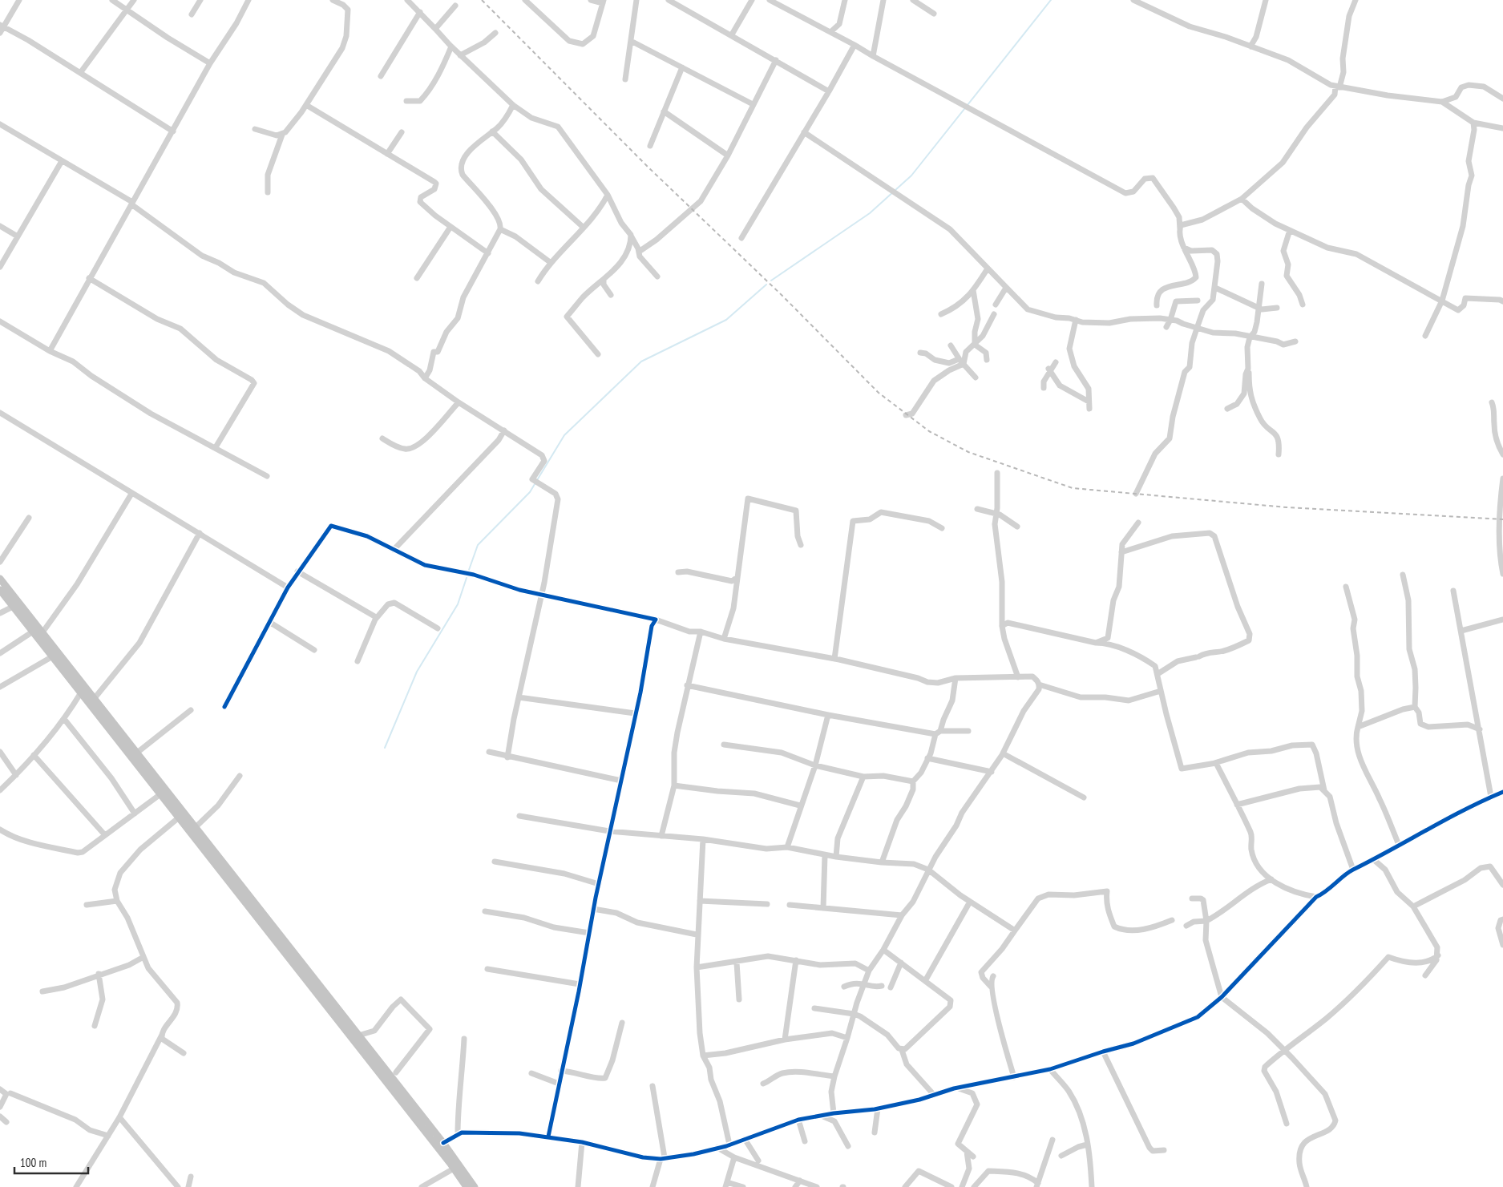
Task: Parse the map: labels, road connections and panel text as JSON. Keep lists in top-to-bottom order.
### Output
{
  "scale_bar": "100 m"
}
